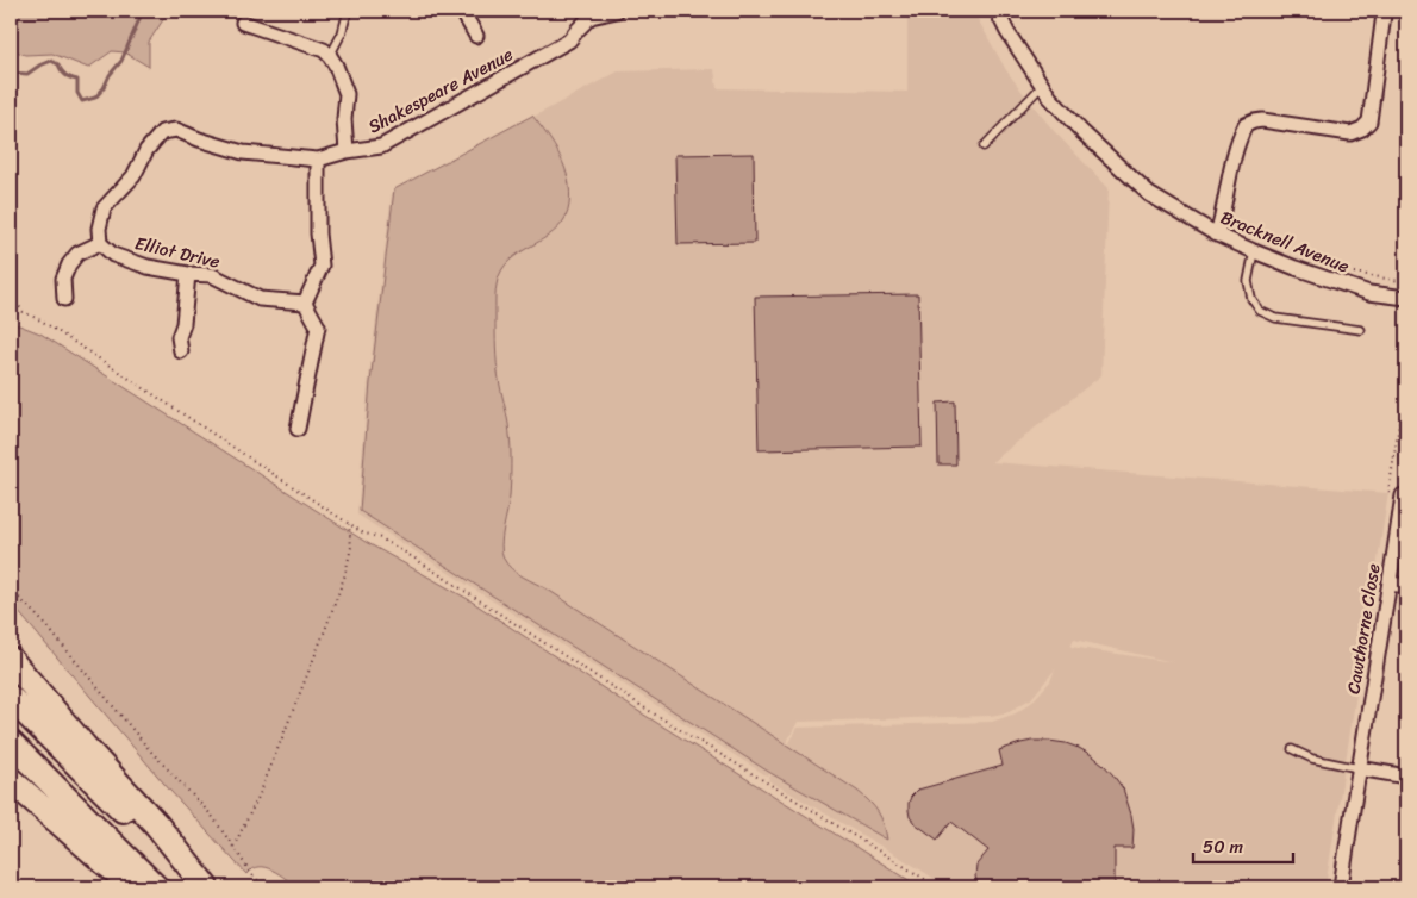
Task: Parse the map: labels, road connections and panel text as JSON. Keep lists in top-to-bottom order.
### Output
{
  "streets": {
    "street": [
      "Shakespeare Avenue",
      "Bracknell Avenue",
      "Elliot Drive",
      "Cawthorne Close"
    ]
  },
  "crossings": [
    ["Shakespeare Avenue", "Elliot Drive"]
  ],
  "scale_bar": "50 m"
}
